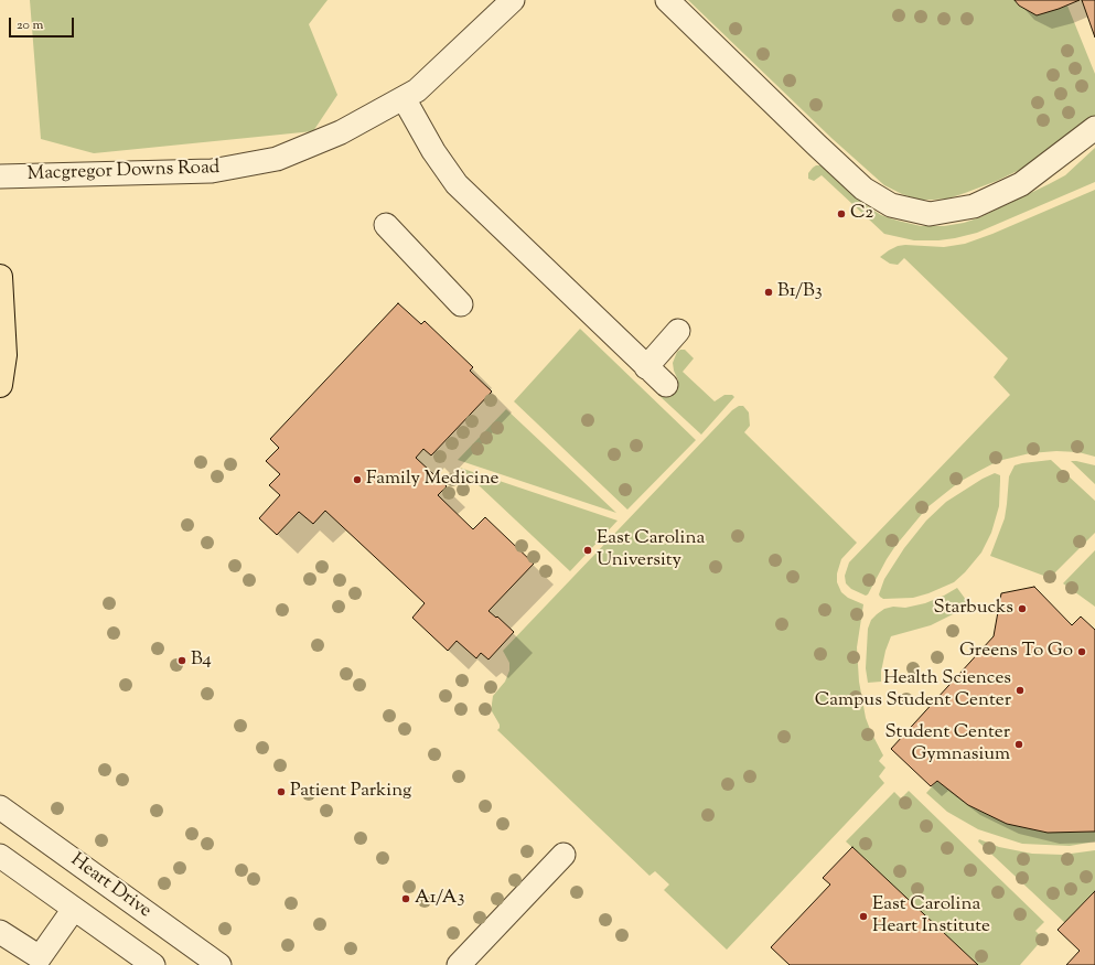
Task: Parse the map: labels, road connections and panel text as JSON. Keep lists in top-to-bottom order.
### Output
{
  "streets": {
    "street": ["Macgregor Downs Road", "Heart Drive"]
  },
  "places": [
    "C2",
    "B1/B3",
    "Family Medicine",
    "East Carolina University",
    "Starbucks",
    "Greens To Go",
    "B4",
    "Health Sciences Campus Student Center",
    "Student Center Gymnasium",
    "Patient Parking",
    "A1/A3",
    "East Carolina Heart Institute"
  ],
  "scale_bar": "20 m"
}
